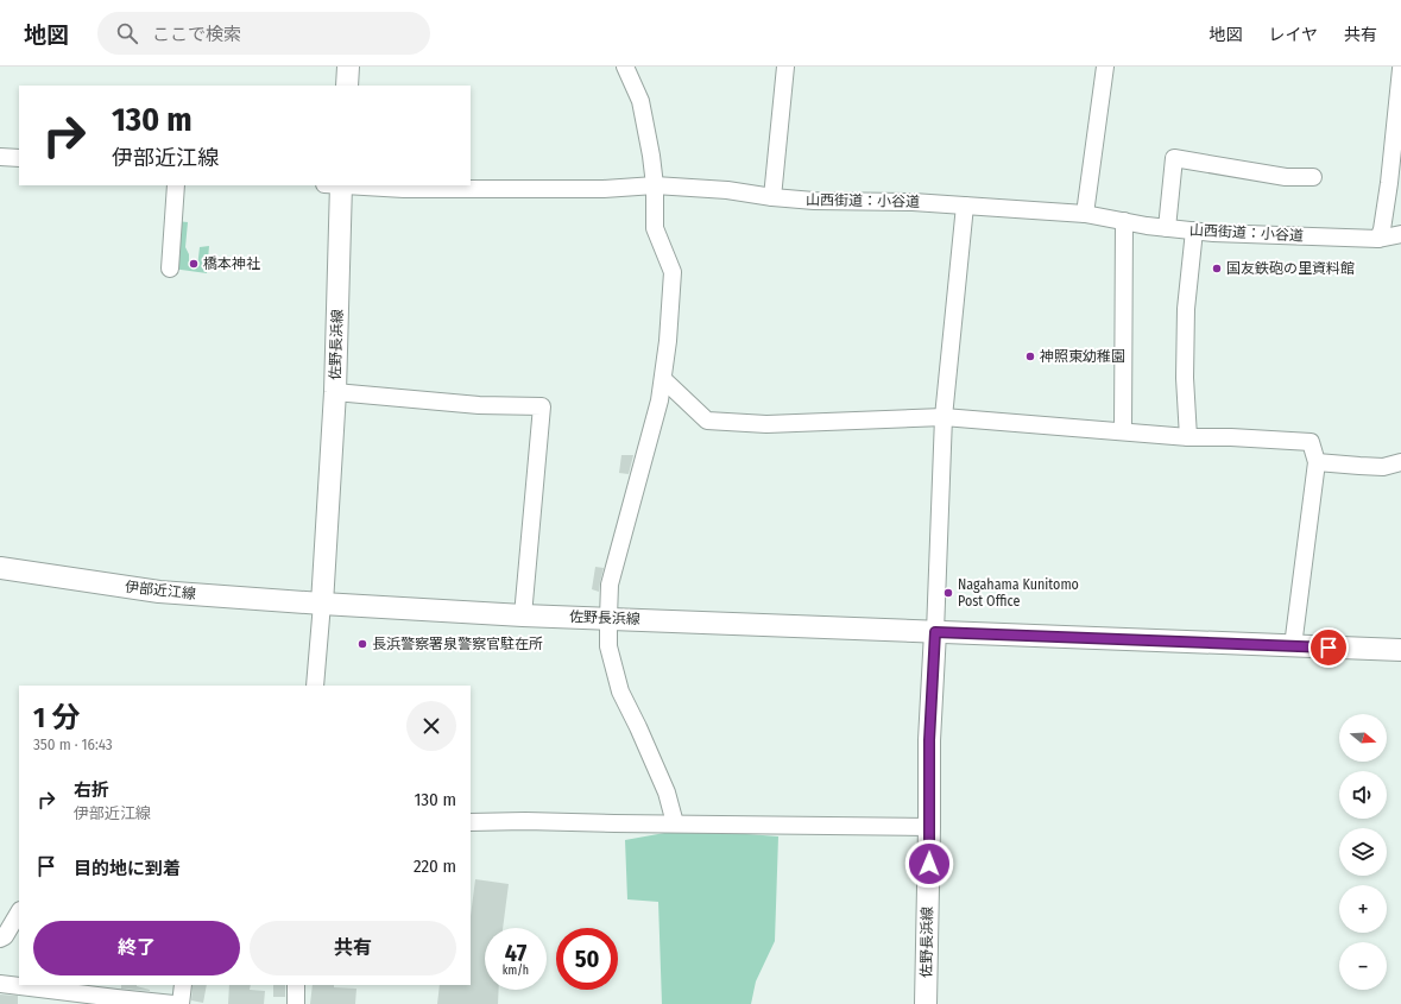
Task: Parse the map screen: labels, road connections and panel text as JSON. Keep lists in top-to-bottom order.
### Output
{
  "streets": {
    "main road": ["佐野長浜線", "伊部近江線"],
    "street": ["山西街道：小谷道"]
  },
  "crossings": [
    ["佐野長浜線", "伊部近江線"]
  ],
  "places": [
    "橋本神社",
    "国友鉄砲の里資料館",
    "神照東幼稚園",
    "Nagahama Kunitomo Post Office",
    "長浜警察署泉警察官駐在所"
  ],
  "north": "right",
  "page": {
    "header": "地図",
    "search": "ここで検索",
    "nav": ["地図", "レイヤ", "共有"],
    "turn": ["130 m", "伊部近江線"],
    "heading": ["1 分", "350 m · 16:43"],
    "map_buttons": ["+", "−"],
    "list": [
      {
        "name": "右折",
        "note": "伊部近江線",
        "value": "130 m"
      },
      {
        "name": "目的地に到着",
        "value": "220 m"
      }
    ],
    "buttons": ["終了", "共有"],
    "speed": "47 km/h",
    "limit": "50"
  }
}
